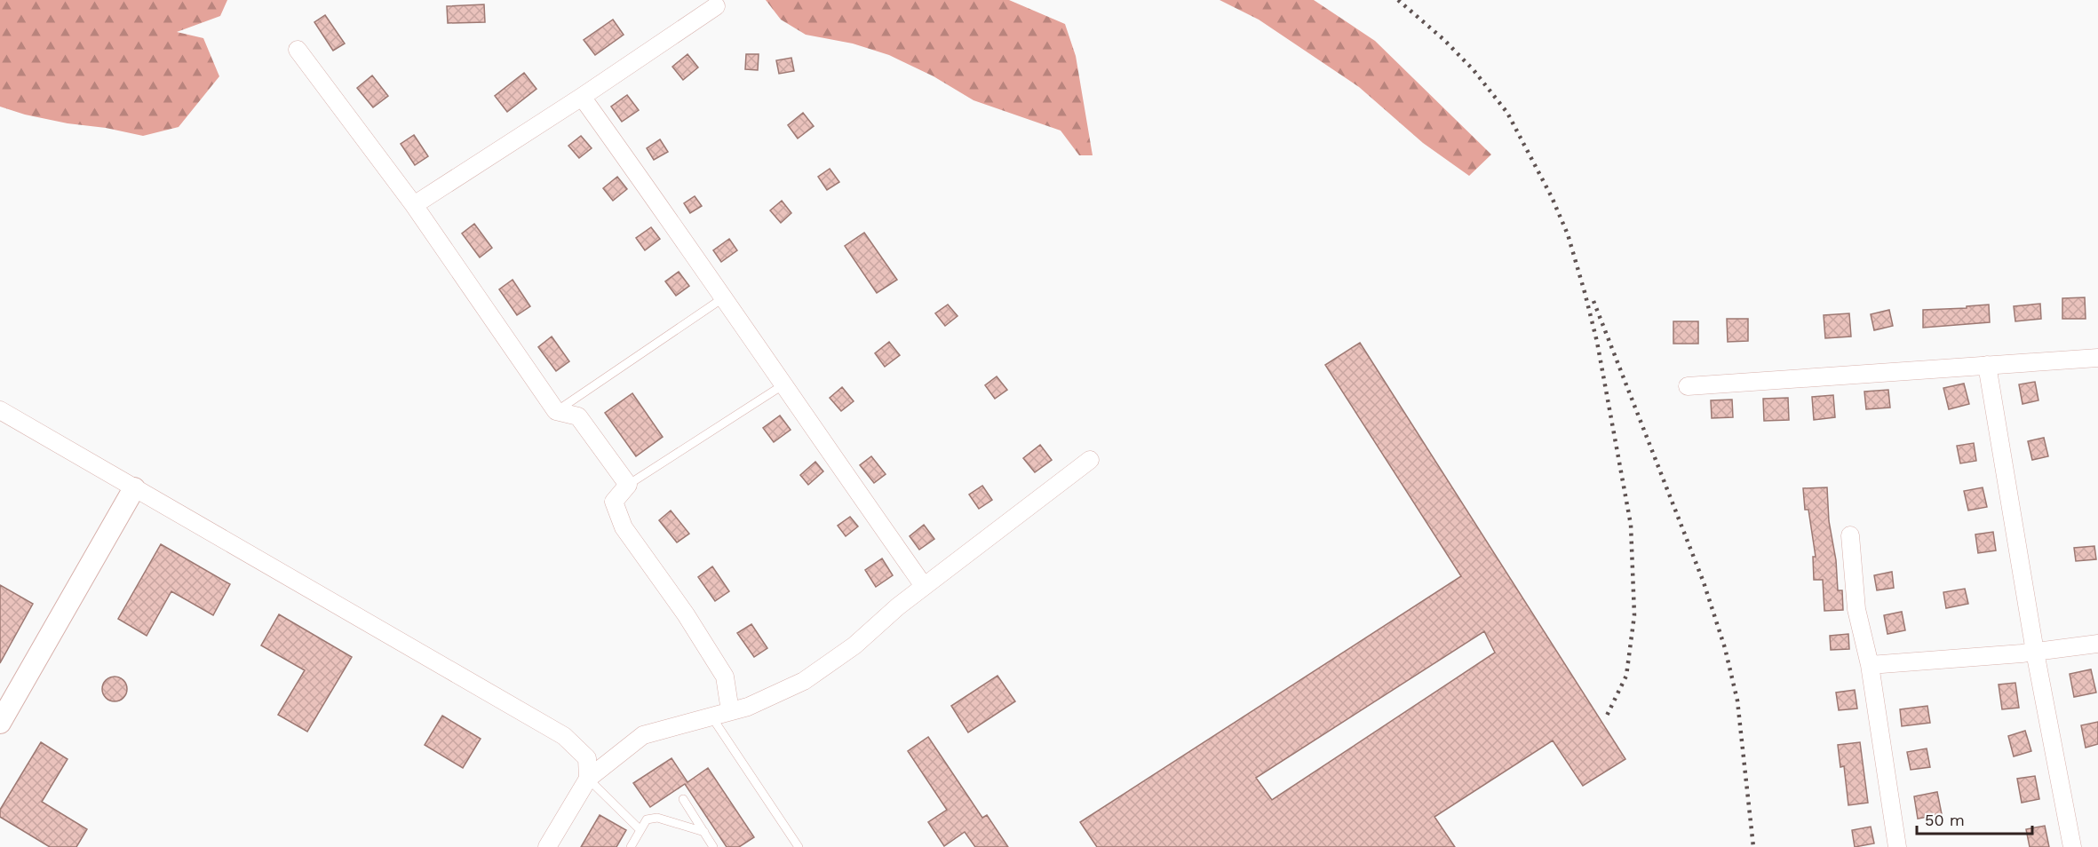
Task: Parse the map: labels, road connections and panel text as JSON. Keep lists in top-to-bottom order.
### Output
{
  "scale_bar": "50 m"
}
